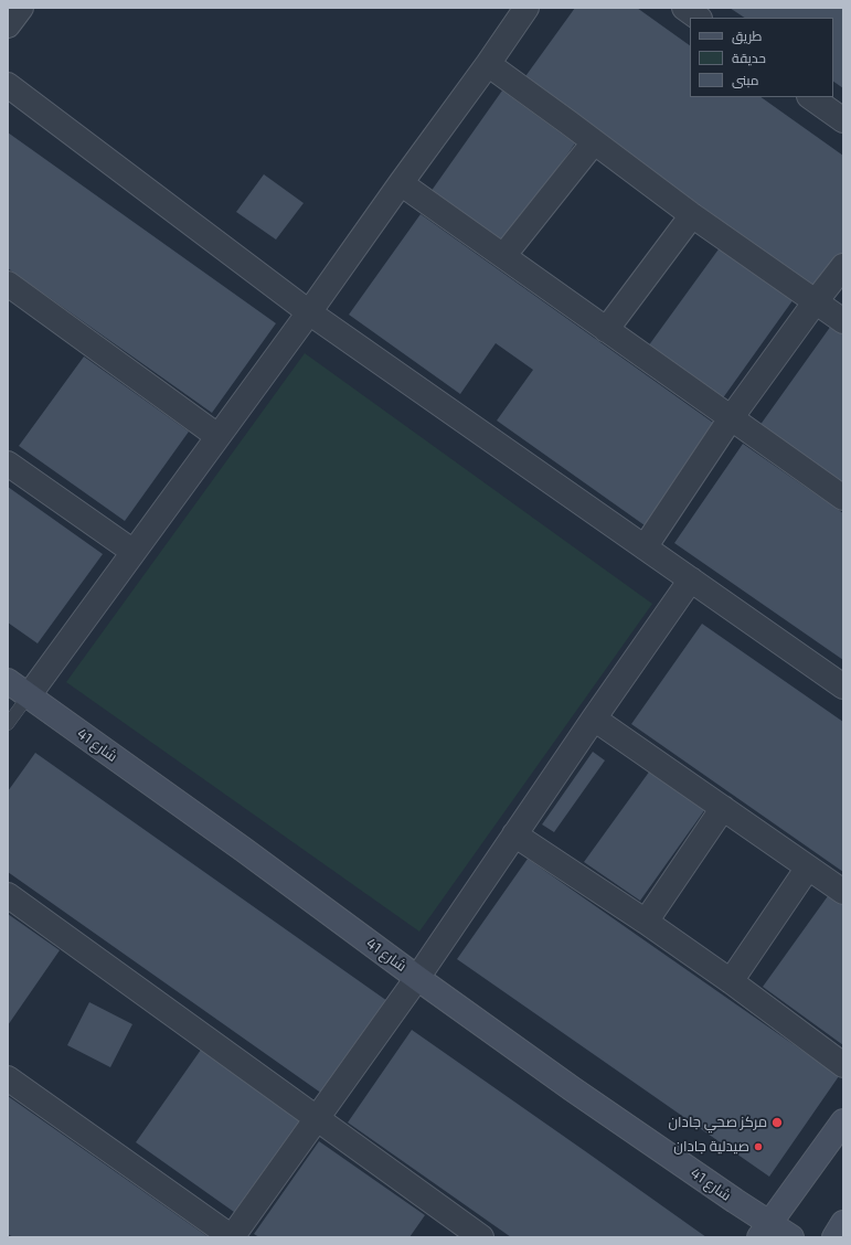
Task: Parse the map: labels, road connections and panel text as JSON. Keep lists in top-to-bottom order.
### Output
{
  "streets": {
    "main road": ["شارع 41"]
  },
  "places": ["مركز صحي جادان", "صيدلية جادان"],
  "legend": ["طريق", "حديقة", "مبنى"]
}
